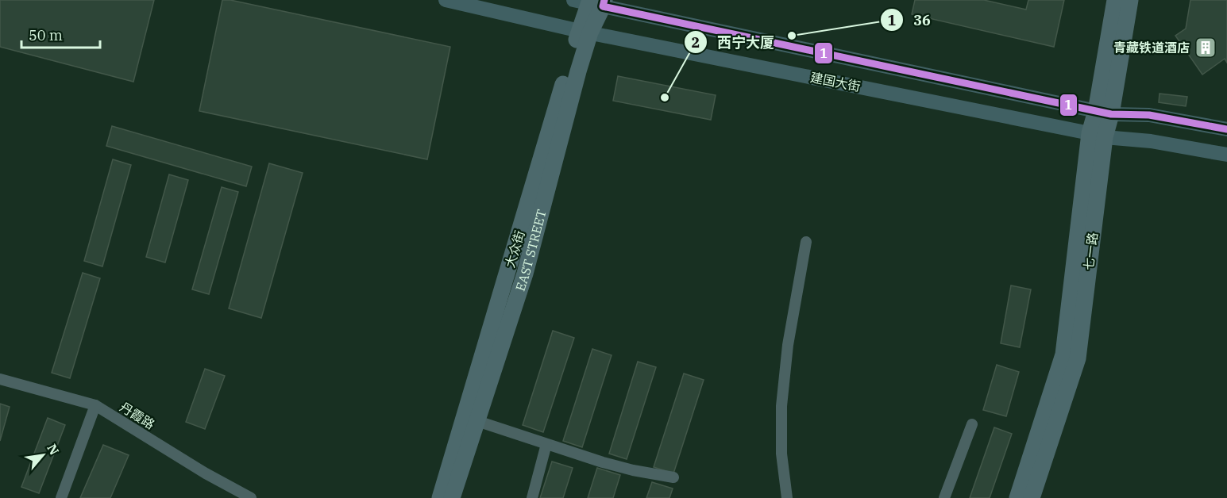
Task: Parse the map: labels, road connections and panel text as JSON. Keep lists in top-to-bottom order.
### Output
{
  "streets": {
    "main road": ["大众街", "EAST STREET", "七一路"],
    "street": ["建国大街", "丹霞路"]
  },
  "crossings": [
    ["建国大街", "大众街"],
    ["建国大街", "EAST STREET"],
    ["建国大街", "七一路"],
    ["大众街", "EAST STREET"]
  ],
  "places": {
    "other": ["36", "西宁大厦"],
    "building": ["青藏铁道酒店"]
  },
  "lines": ["transit line 1"],
  "scale_bar": "50 m",
  "north": "top right"
}
